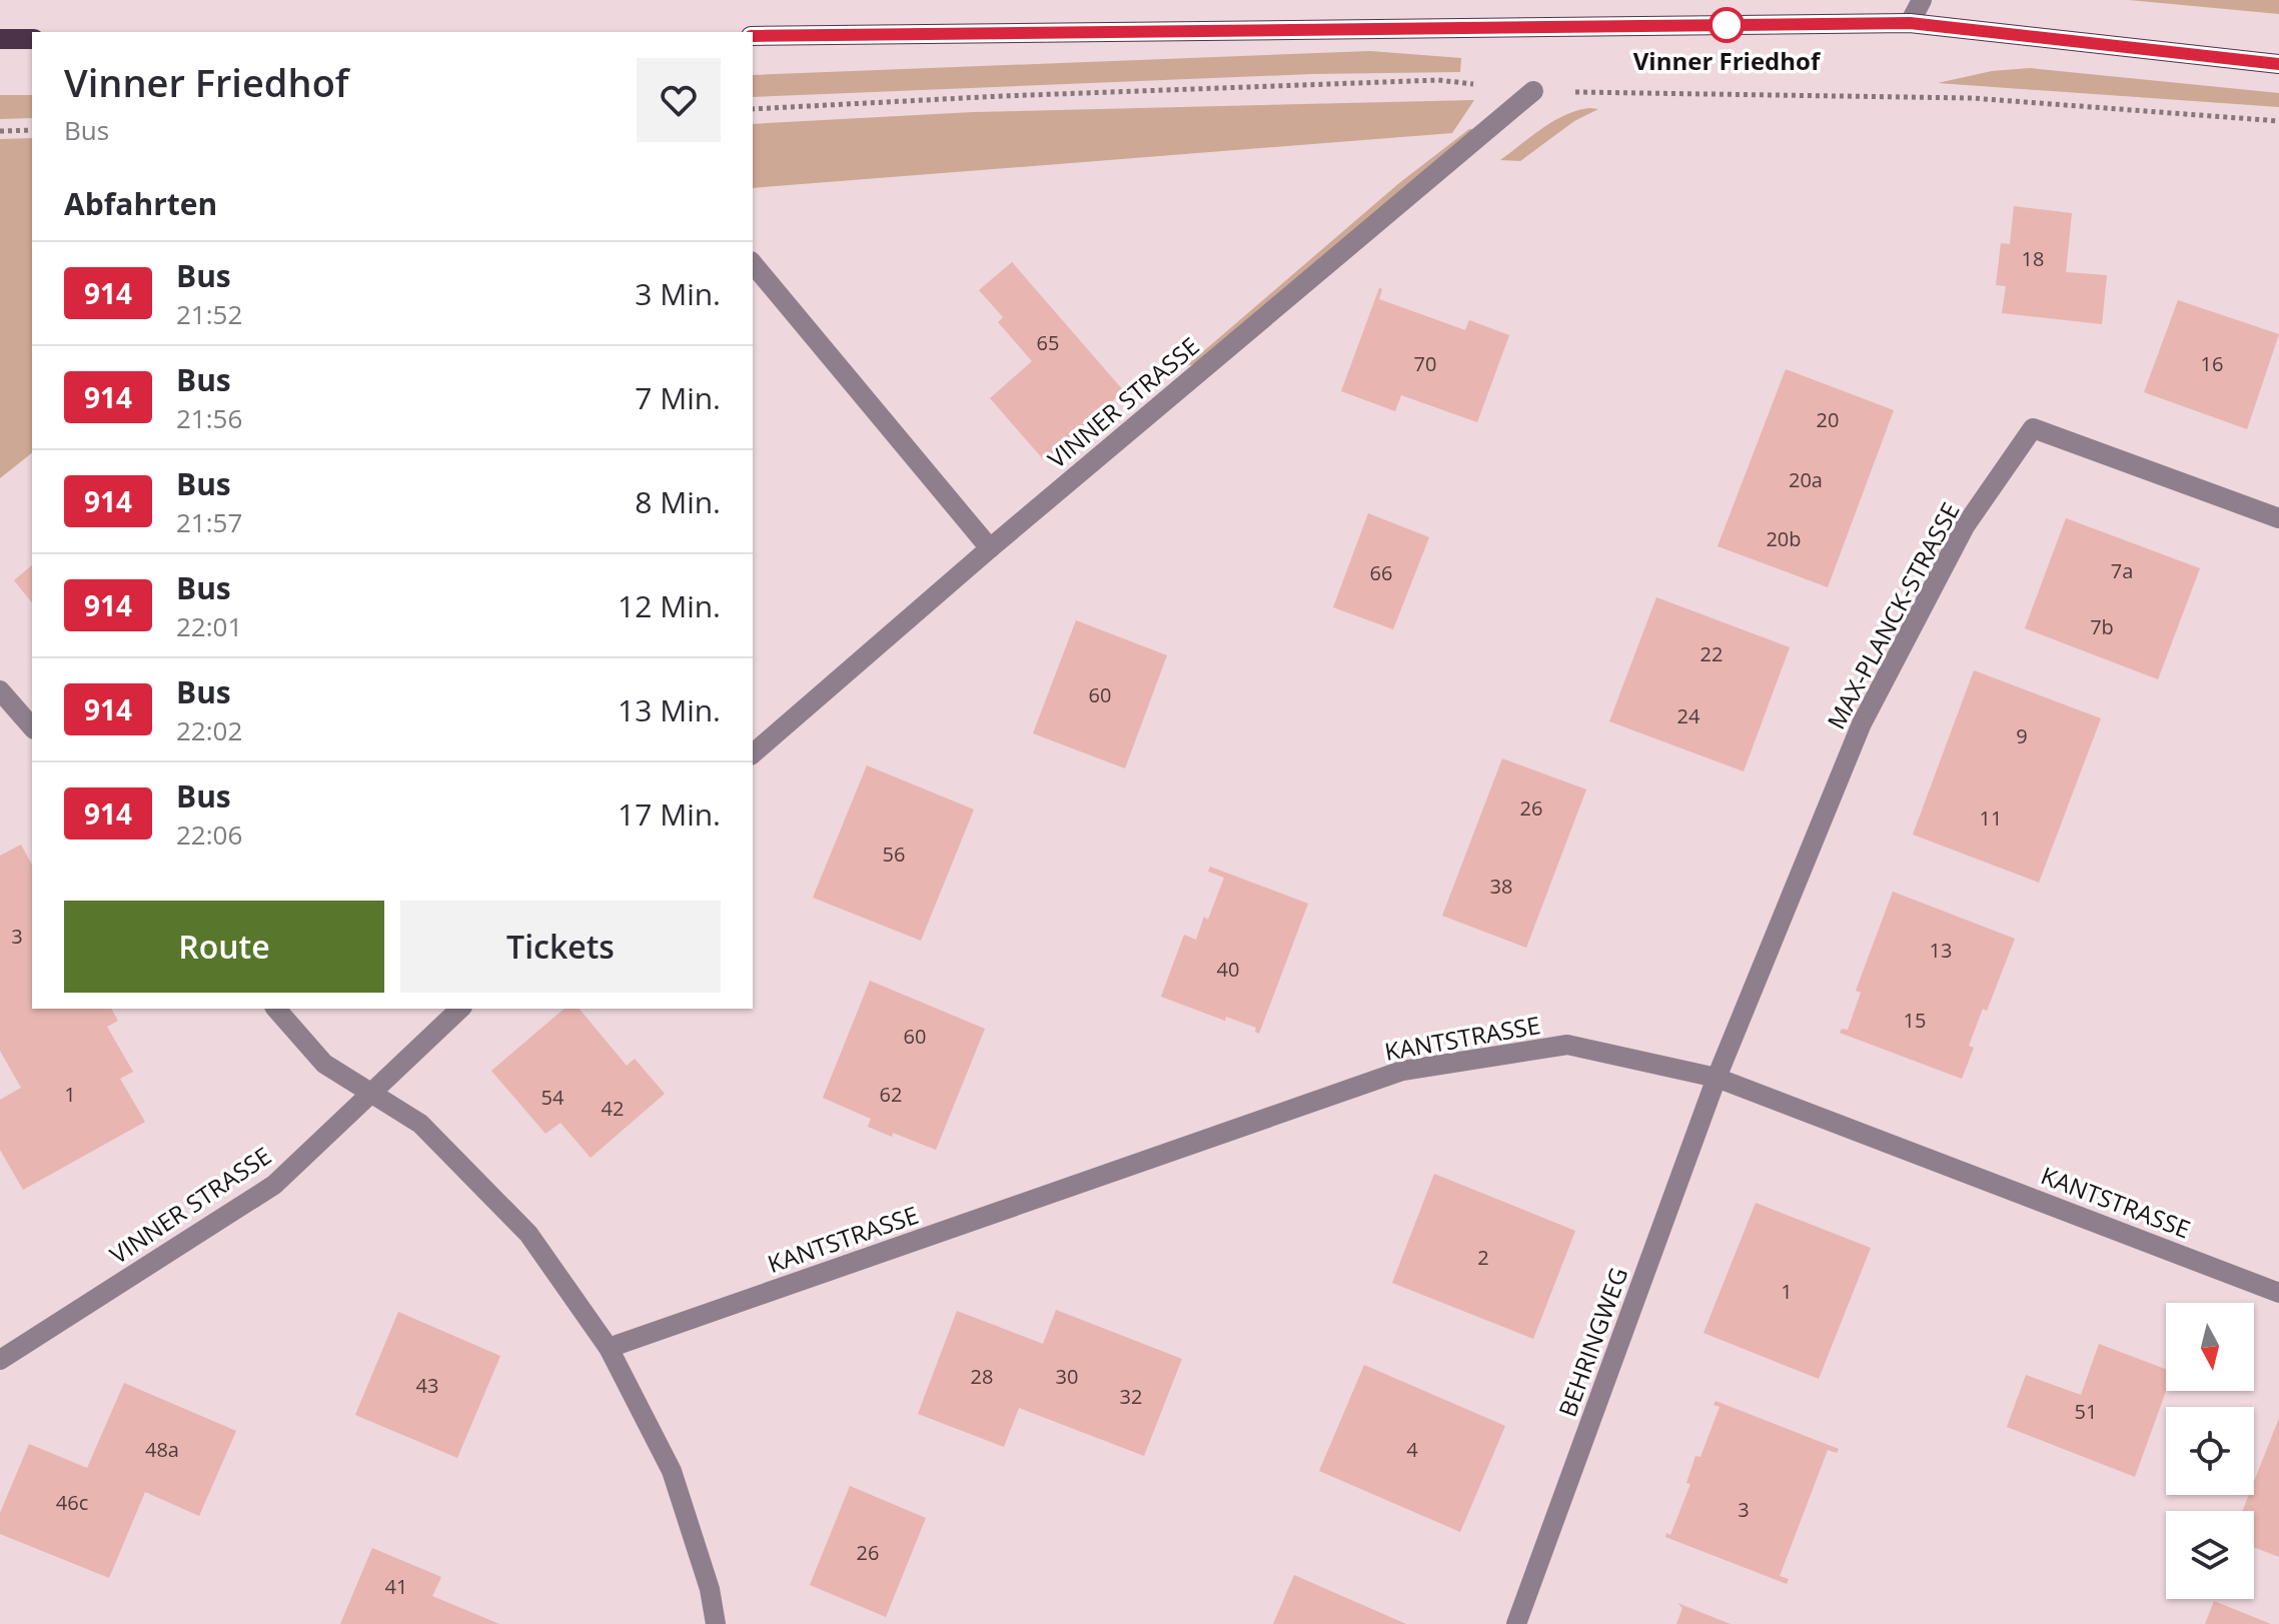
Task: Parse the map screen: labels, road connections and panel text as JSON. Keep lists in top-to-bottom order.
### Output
{
  "streets": {
    "street": [
      "VINNER STRASSE",
      "MAX-PLANCK-STRASSE",
      "KANTSTRASSE",
      "BEHRINGWEG"
    ]
  },
  "crossings": [
    ["MAX-PLANCK-STRASSE", "KANTSTRASSE"],
    ["MAX-PLANCK-STRASSE", "BEHRINGWEG"],
    ["KANTSTRASSE", "BEHRINGWEG"]
  ],
  "places": ["Vinner Friedhof"],
  "lines": ["bus line 914"],
  "house_numbers": [
    "18",
    "65",
    "70",
    "16",
    "20",
    "20a",
    "20b",
    "7a",
    "66",
    "7b",
    "22",
    "60",
    "24",
    "9",
    "26",
    "11",
    "56",
    "38",
    "3",
    "13",
    "40",
    "15",
    "60",
    "1",
    "62",
    "54",
    "42",
    "2",
    "1",
    "28",
    "30",
    "43",
    "32",
    "51",
    "48a",
    "4",
    "46c",
    "3",
    "26",
    "41"
  ],
  "north": "bottom",
  "page": {
    "heading": [
      ["Vinner Friedhof", "Bus"],
      "Abfahrten"
    ],
    "list": [
      {
        "mark": "914",
        "name": "Bus",
        "note": "21:52",
        "value": "3 Min."
      },
      {
        "mark": "914",
        "name": "Bus",
        "note": "21:56",
        "value": "7 Min."
      },
      {
        "mark": "914",
        "name": "Bus",
        "note": "21:57",
        "value": "8 Min."
      },
      {
        "mark": "914",
        "name": "Bus",
        "note": "22:01",
        "value": "12 Min."
      },
      {
        "mark": "914",
        "name": "Bus",
        "note": "22:02",
        "value": "13 Min."
      },
      {
        "mark": "914",
        "name": "Bus",
        "note": "22:06",
        "value": "17 Min."
      }
    ],
    "buttons": ["Route", "Tickets"]
  }
}
